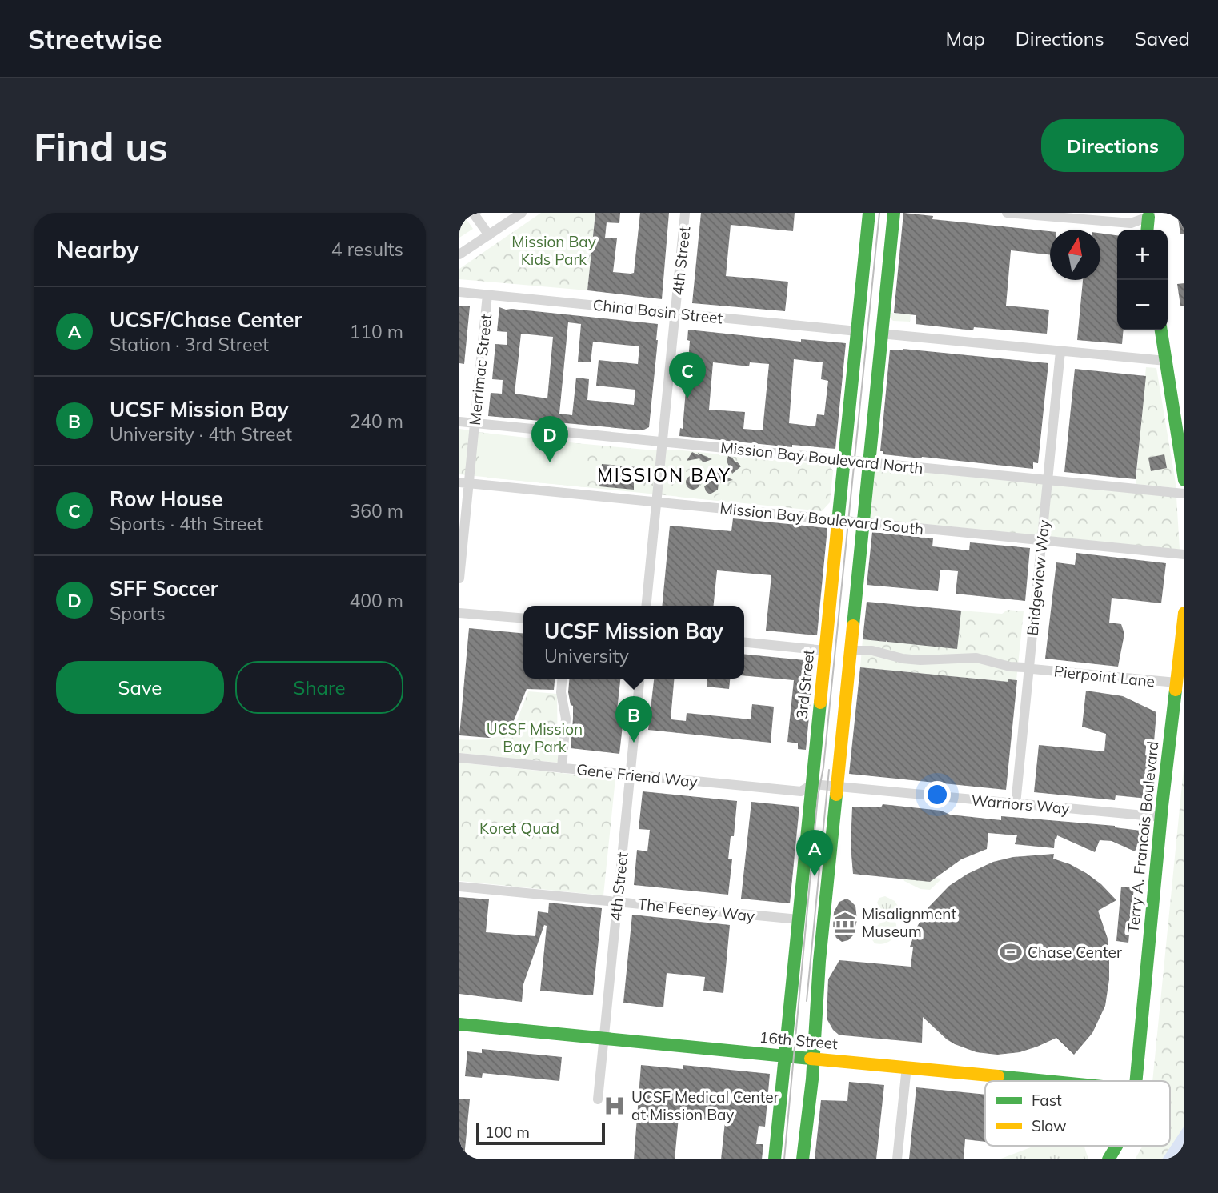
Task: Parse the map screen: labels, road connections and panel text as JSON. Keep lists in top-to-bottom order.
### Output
{
  "streets": {
    "main road": ["3rd Street", "Terry A. Francois Boulevard", "16th Street"],
    "street": [
      "4th Street",
      "China Basin Street",
      "Merrimac Street",
      "Mission Bay Boulevard North",
      "Mission Bay Boulevard South",
      "Bridgeview Way",
      "Pierpoint Lane",
      "Gene Friend Way",
      "Warriors Way",
      "The Feeney Way"
    ]
  },
  "crossings": [
    ["4th Street", "China Basin Street"],
    ["4th Street", "Mission Bay Boulevard North"],
    ["4th Street", "Mission Bay Boulevard South"],
    ["4th Street", "Gene Friend Way"],
    ["4th Street", "The Feeney Way"],
    ["4th Street", "16th Street"],
    ["China Basin Street", "Merrimac Street"],
    ["China Basin Street", "3rd Street"],
    ["Merrimac Street", "Mission Bay Boulevard North"],
    ["Merrimac Street", "Mission Bay Boulevard South"],
    ["Mission Bay Boulevard North", "Bridgeview Way"],
    ["Mission Bay Boulevard North", "3rd Street"],
    ["Mission Bay Boulevard South", "Bridgeview Way"],
    ["Mission Bay Boulevard South", "3rd Street"],
    ["Bridgeview Way", "Warriors Way"],
    ["Pierpoint Lane", "Terry A. Francois Boulevard"],
    ["3rd Street", "Gene Friend Way"],
    ["3rd Street", "Warriors Way"],
    ["3rd Street", "The Feeney Way"],
    ["3rd Street", "16th Street"],
    ["Gene Friend Way", "Warriors Way"],
    ["Warriors Way", "Terry A. Francois Boulevard"]
  ],
  "districts": ["MISSION BAY"],
  "parks": ["Mission Bay Kids Park", "UCSF Mission Bay Park", "Koret Quad"],
  "places": {
    "museum": ["Misalignment Museum"],
    "sports": ["Chase Center"],
    "hospital": ["UCSF Medical Center at Mission Bay"]
  },
  "legend": ["Fast", "Slow"],
  "scale_bar": "100 m",
  "north": "top",
  "page": {
    "header": "Streetwise",
    "nav": ["Map", "Directions", "Saved"],
    "buttons": [
      "Directions",
      ["Save", "Share"]
    ],
    "title": "Find us",
    "heading": ["Nearby", "4 results"],
    "map_buttons": ["+", "−"],
    "list": [
      {
        "mark": "A",
        "name": "UCSF/Chase Center",
        "note": "Station · 3rd Street",
        "value": "110 m"
      },
      {
        "mark": "B",
        "name": "UCSF Mission Bay",
        "note": "University · 4th Street",
        "value": "240 m"
      },
      {
        "mark": "C",
        "name": "Row House",
        "note": "Sports · 4th Street",
        "value": "360 m"
      },
      {
        "mark": "D",
        "name": "SFF Soccer",
        "note": "Sports",
        "value": "400 m"
      }
    ],
    "pins": [
      "C",
      "D",
      "B",
      "A"
    ],
    "popup": ["UCSF Mission Bay", "University"],
    "scale": "100 m"
  }
}
